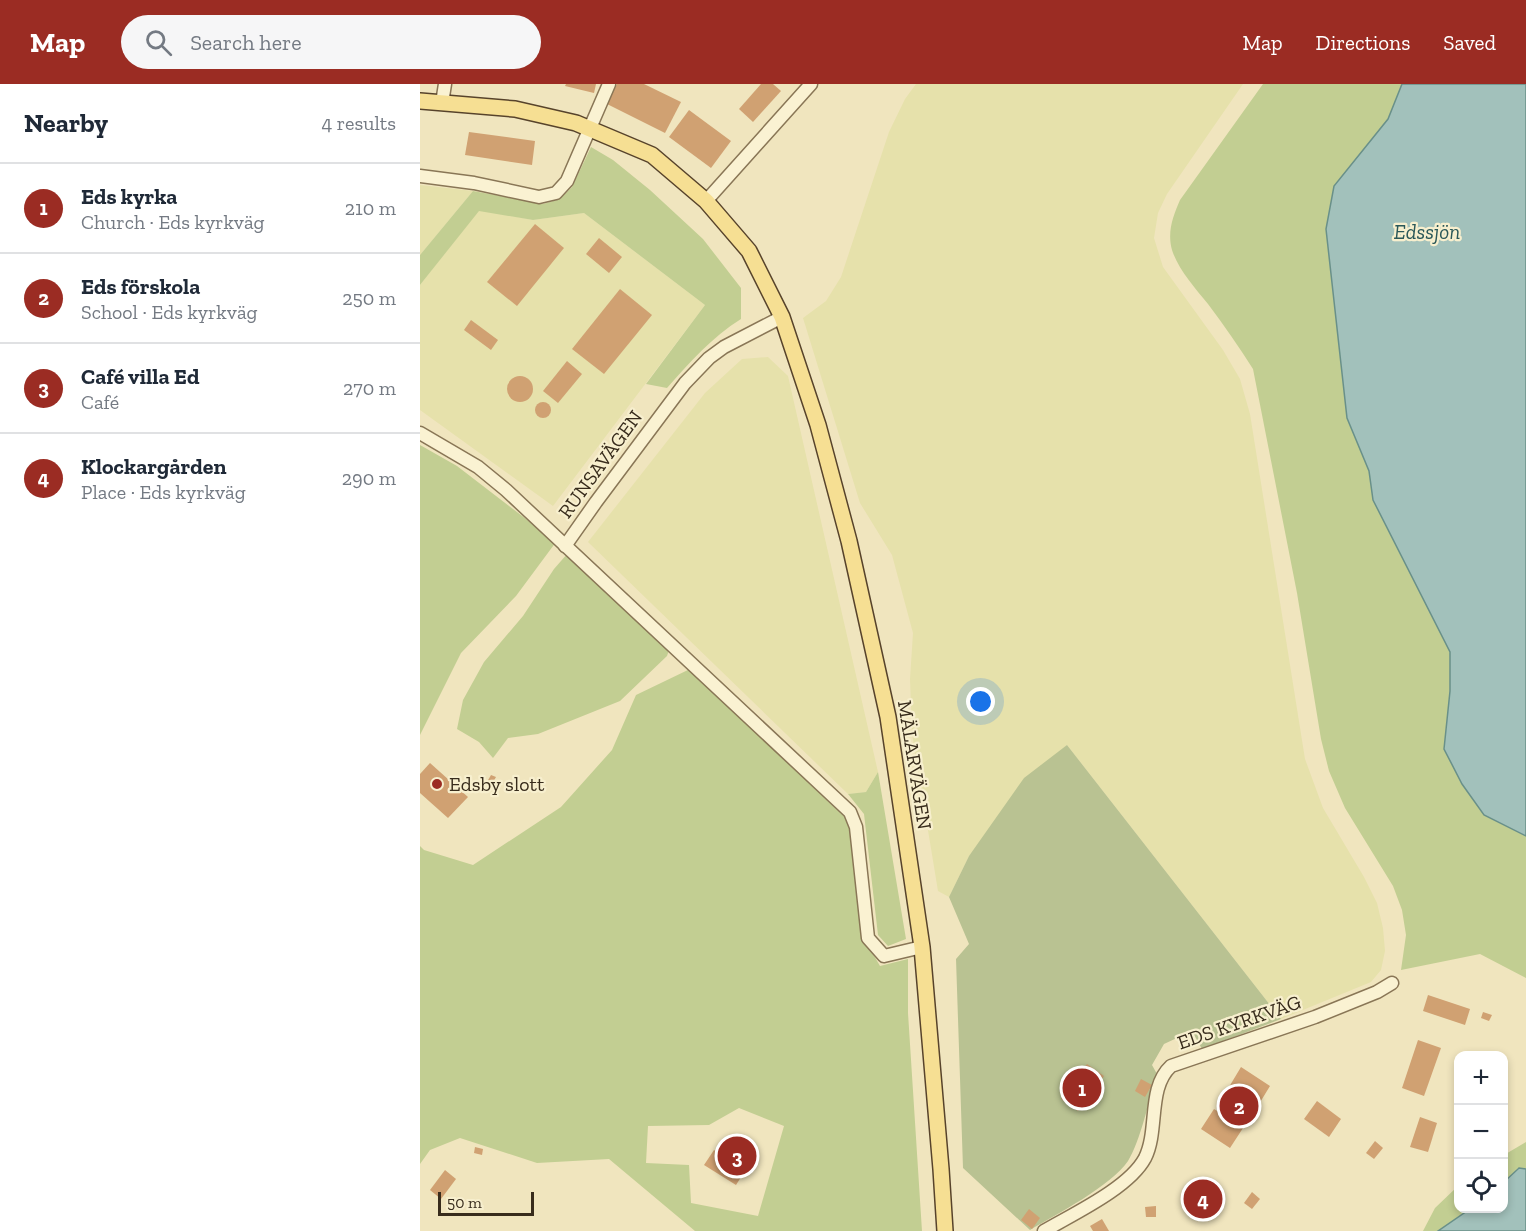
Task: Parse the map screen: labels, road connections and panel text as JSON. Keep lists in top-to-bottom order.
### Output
{
  "streets": {
    "main road": ["MÄLARVÄGEN"],
    "street": ["RUNSAVÄGEN", "EDS KYRKVÄG"]
  },
  "crossings": [
    ["RUNSAVÄGEN", "MÄLARVÄGEN"]
  ],
  "water": ["Edssjön"],
  "places": ["Edsby slott"],
  "scale_bar": "50 m",
  "page": {
    "header": "Map",
    "search": "Search here",
    "nav": ["Map", "Directions", "Saved"],
    "heading": ["Nearby", "4 results"],
    "list": [
      {
        "mark": "1",
        "name": "Eds kyrka",
        "note": "Church · Eds kyrkväg",
        "value": "210 m"
      },
      {
        "mark": "2",
        "name": "Eds förskola",
        "note": "School · Eds kyrkväg",
        "value": "250 m"
      },
      {
        "mark": "3",
        "name": "Café villa Ed",
        "note": "Café",
        "value": "270 m"
      },
      {
        "mark": "4",
        "name": "Klockargården",
        "note": "Place · Eds kyrkväg",
        "value": "290 m"
      }
    ],
    "map_buttons": ["+", "−"],
    "pins": [
      "1",
      "2",
      "3",
      "4"
    ],
    "scale": "50 m"
  }
}
